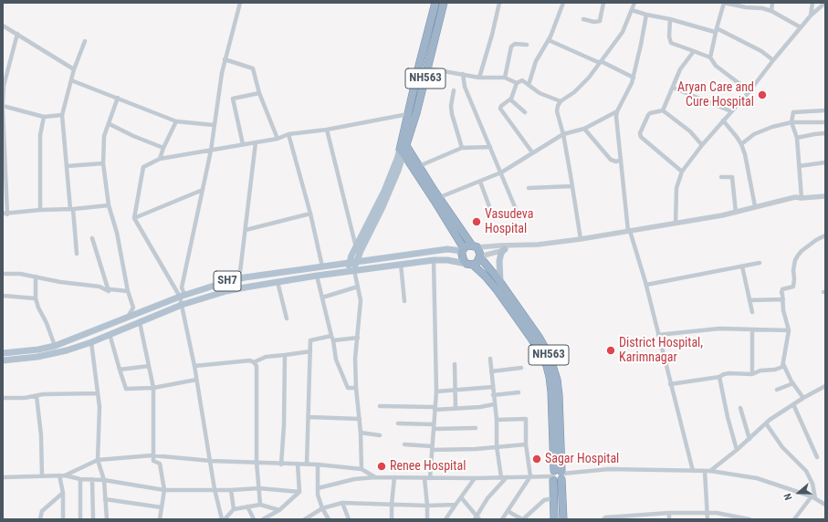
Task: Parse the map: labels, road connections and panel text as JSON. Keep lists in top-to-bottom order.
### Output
{
  "streets": {
    "highway": ["NH563"],
    "main road": ["SH7"]
  },
  "crossings": [
    ["NH563", "SH7"]
  ],
  "places": [
    "Aryan Care and Cure Hospital",
    "Vasudeva Hospital",
    "District Hospital, Karimnagar",
    "Sagar Hospital",
    "Renee Hospital"
  ],
  "north": "left"
}
